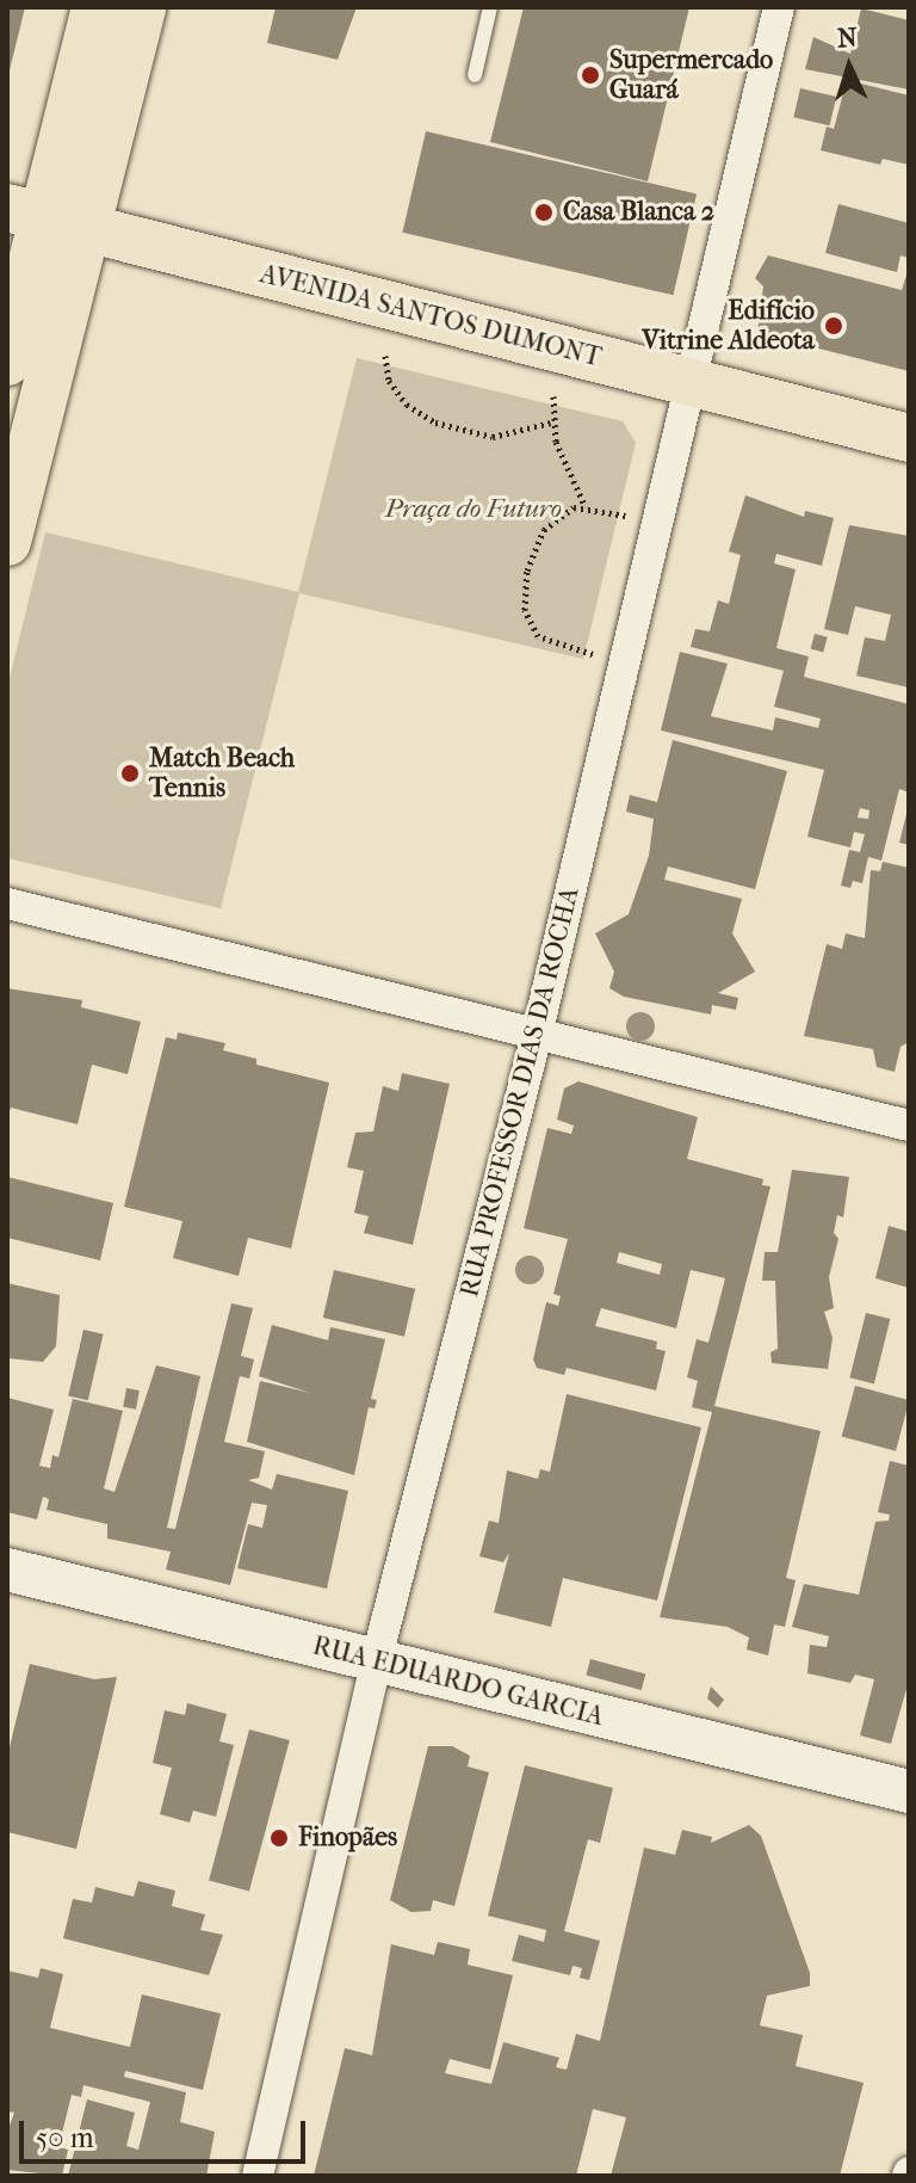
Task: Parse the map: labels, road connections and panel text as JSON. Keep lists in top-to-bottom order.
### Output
{
  "streets": {
    "main road": ["AVENIDA SANTOS DUMONT", "RUA EDUARDO GARCIA"],
    "street": ["RUA PROFESSOR DIAS DA ROCHA"]
  },
  "crossings": [
    ["AVENIDA SANTOS DUMONT", "RUA PROFESSOR DIAS DA ROCHA"],
    ["RUA PROFESSOR DIAS DA ROCHA", "RUA EDUARDO GARCIA"]
  ],
  "parks": ["Praça do Futuro"],
  "places": [
    "Supermercado Guará",
    "Casa Blanca 2",
    "Edifício Vitrine Aldeota",
    "Match Beach Tennis",
    "Finopães"
  ],
  "scale_bar": "50 m",
  "north": "top"
}
